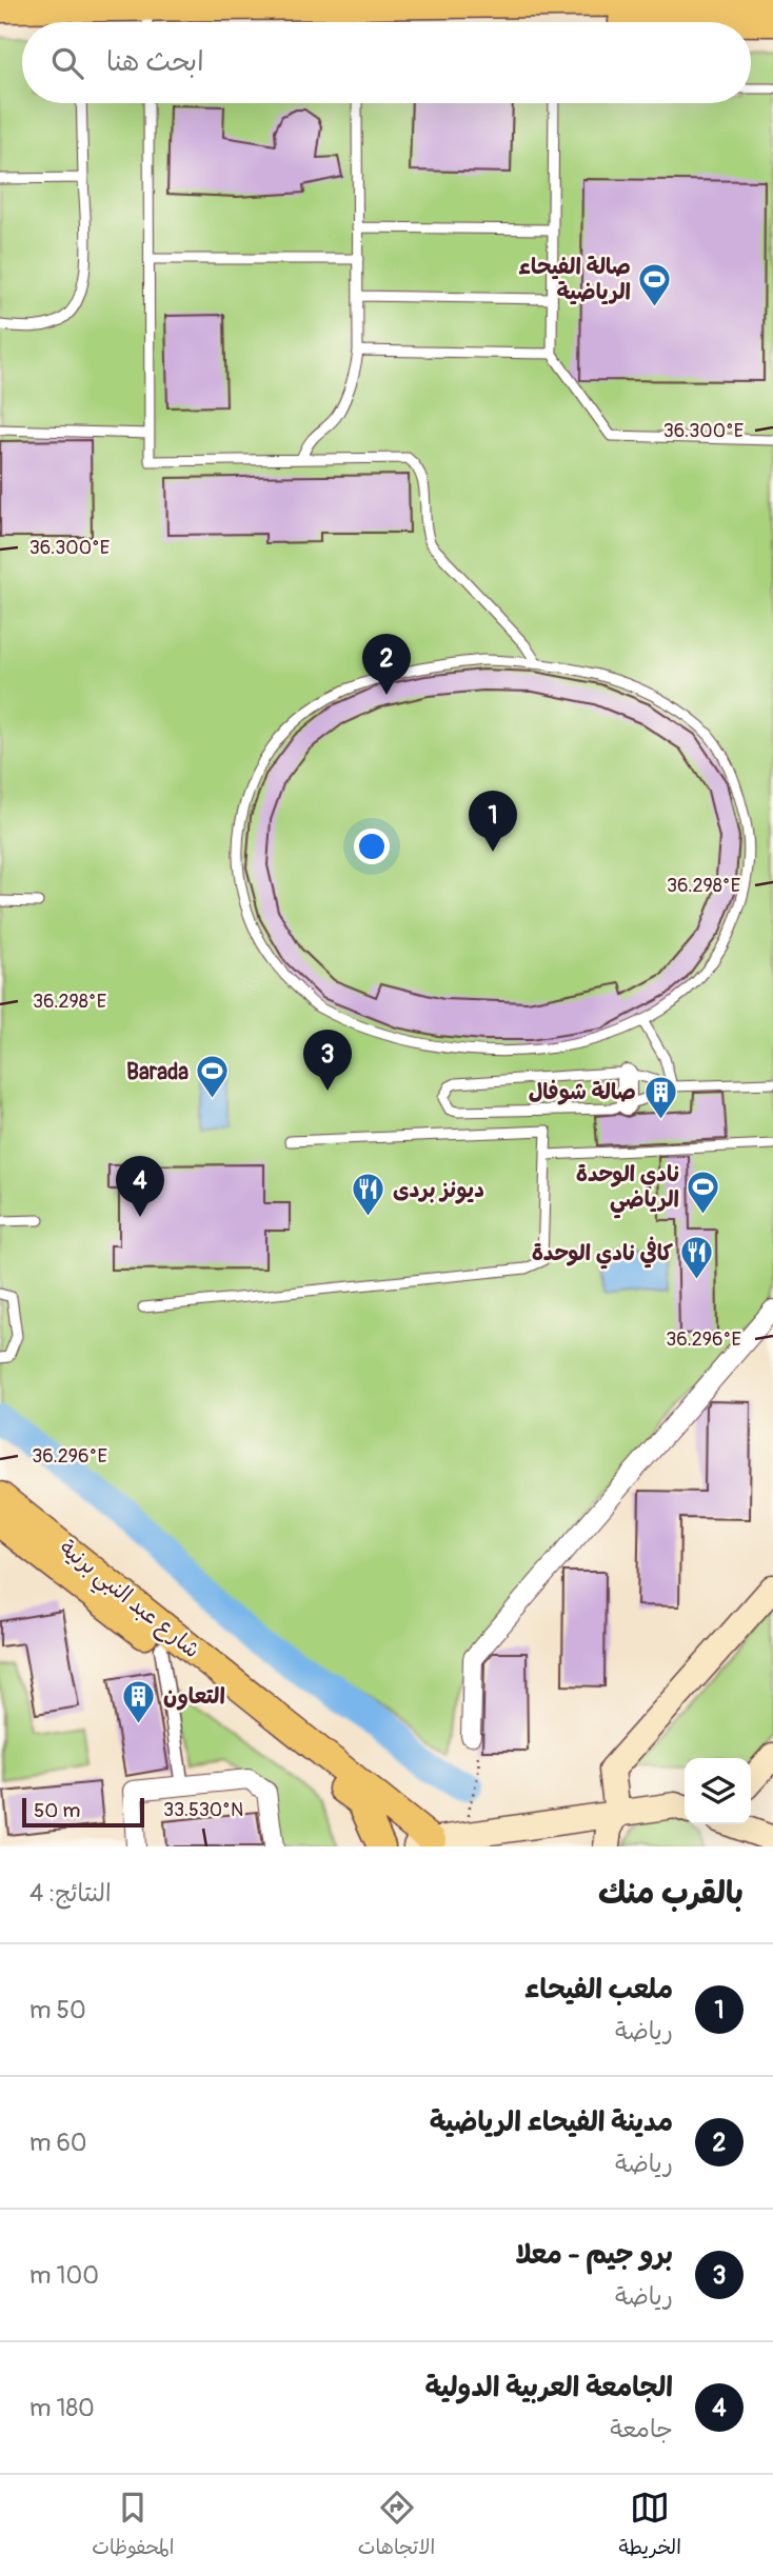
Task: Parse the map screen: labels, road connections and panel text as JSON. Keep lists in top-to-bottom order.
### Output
{
  "streets": {
    "main road": ["شارع عبد النبي برنية"]
  },
  "places": {
    "sports": ["صالة الفيحاء الرياضية", "Barada", "نادي الوحدة الرياضي"],
    "building": ["صالة شوفال", "التعاون"],
    "restaurant": ["ديونز بردى", "كافي نادي الوحدة"]
  },
  "scale_bar": "50 m",
  "page": {
    "search": "ابحث هنا",
    "pins": [
      "2",
      "1",
      "3",
      "4"
    ],
    "scale": "50 m",
    "heading": ["بالقرب منك", "النتائج: 4"],
    "list": [
      {
        "mark": "1",
        "name": "ملعب الفيحاء",
        "note": "رياضة",
        "value": "50 m"
      },
      {
        "mark": "2",
        "name": "مدينة الفيحاء الرياضية",
        "note": "رياضة",
        "value": "60 m"
      },
      {
        "mark": "3",
        "name": "برو جيم - معلا",
        "note": "رياضة",
        "value": "100 m"
      },
      {
        "mark": "4",
        "name": "الجامعة العربية الدولية",
        "note": "جامعة",
        "value": "180 m"
      }
    ],
    "nav": ["الخريطة", "الاتجاهات", "المحفوظات"]
  },
  "coordinates": [
    "36.300°E",
    "36.298°E",
    "36.296°E",
    "33.530°N"
  ]
}
